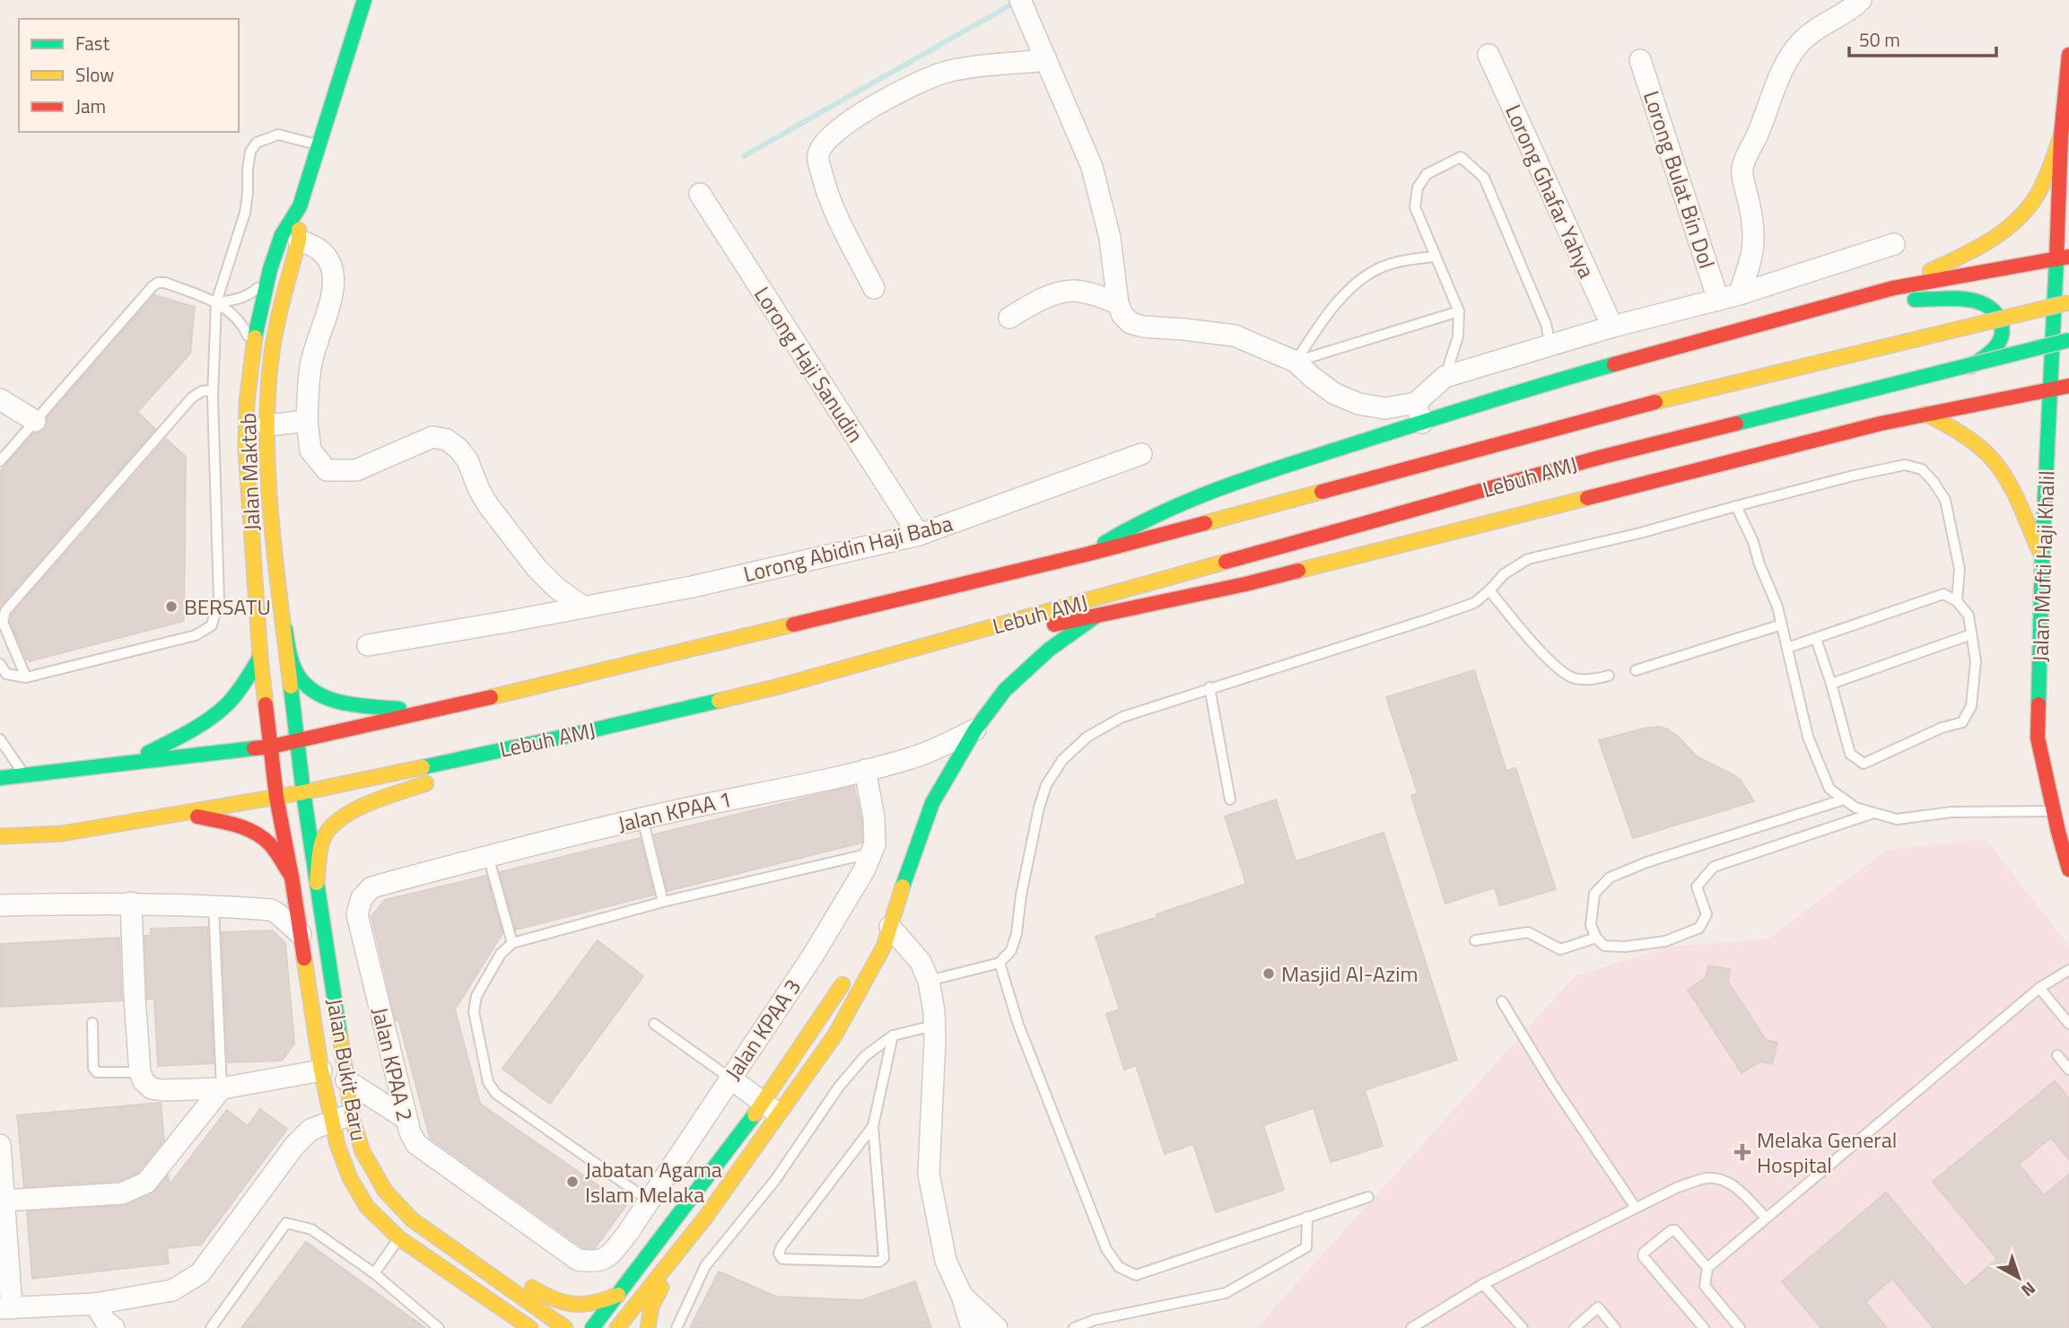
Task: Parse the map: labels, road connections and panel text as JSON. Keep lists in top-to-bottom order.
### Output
{
  "streets": {
    "main road": [
      "Jalan Maktab",
      "Lebuh AMJ",
      "Jalan Mufti Haji Khalil",
      "Jalan Bukit Baru"
    ],
    "street": [
      "Lorong Bulat Bin Dol",
      "Lorong Ghafar Yahya",
      "Lorong Haji Sanudin",
      "Lorong Abidin Haji Baba",
      "Jalan KPAA 1",
      "Jalan KPAA 3",
      "Jalan KPAA 2"
    ]
  },
  "crossings": [
    ["Lorong Haji Sanudin", "Lorong Abidin Haji Baba"],
    ["Jalan Maktab", "Lebuh AMJ"],
    ["Jalan Maktab", "Jalan Bukit Baru"],
    ["Lebuh AMJ", "Jalan Bukit Baru"],
    ["Jalan KPAA 1", "Jalan KPAA 3"],
    ["Jalan KPAA 1", "Jalan KPAA 2"],
    ["Jalan KPAA 3", "Jalan KPAA 2"]
  ],
  "places": {
    "other": ["BERSATU", "Masjid Al-Azim", "Jabatan Agama Islam Melaka"],
    "health": ["Melaka General Hospital"]
  },
  "legend": ["Fast", "Slow", "Jam"],
  "scale_bar": "50 m",
  "north": "bottom right"
}
